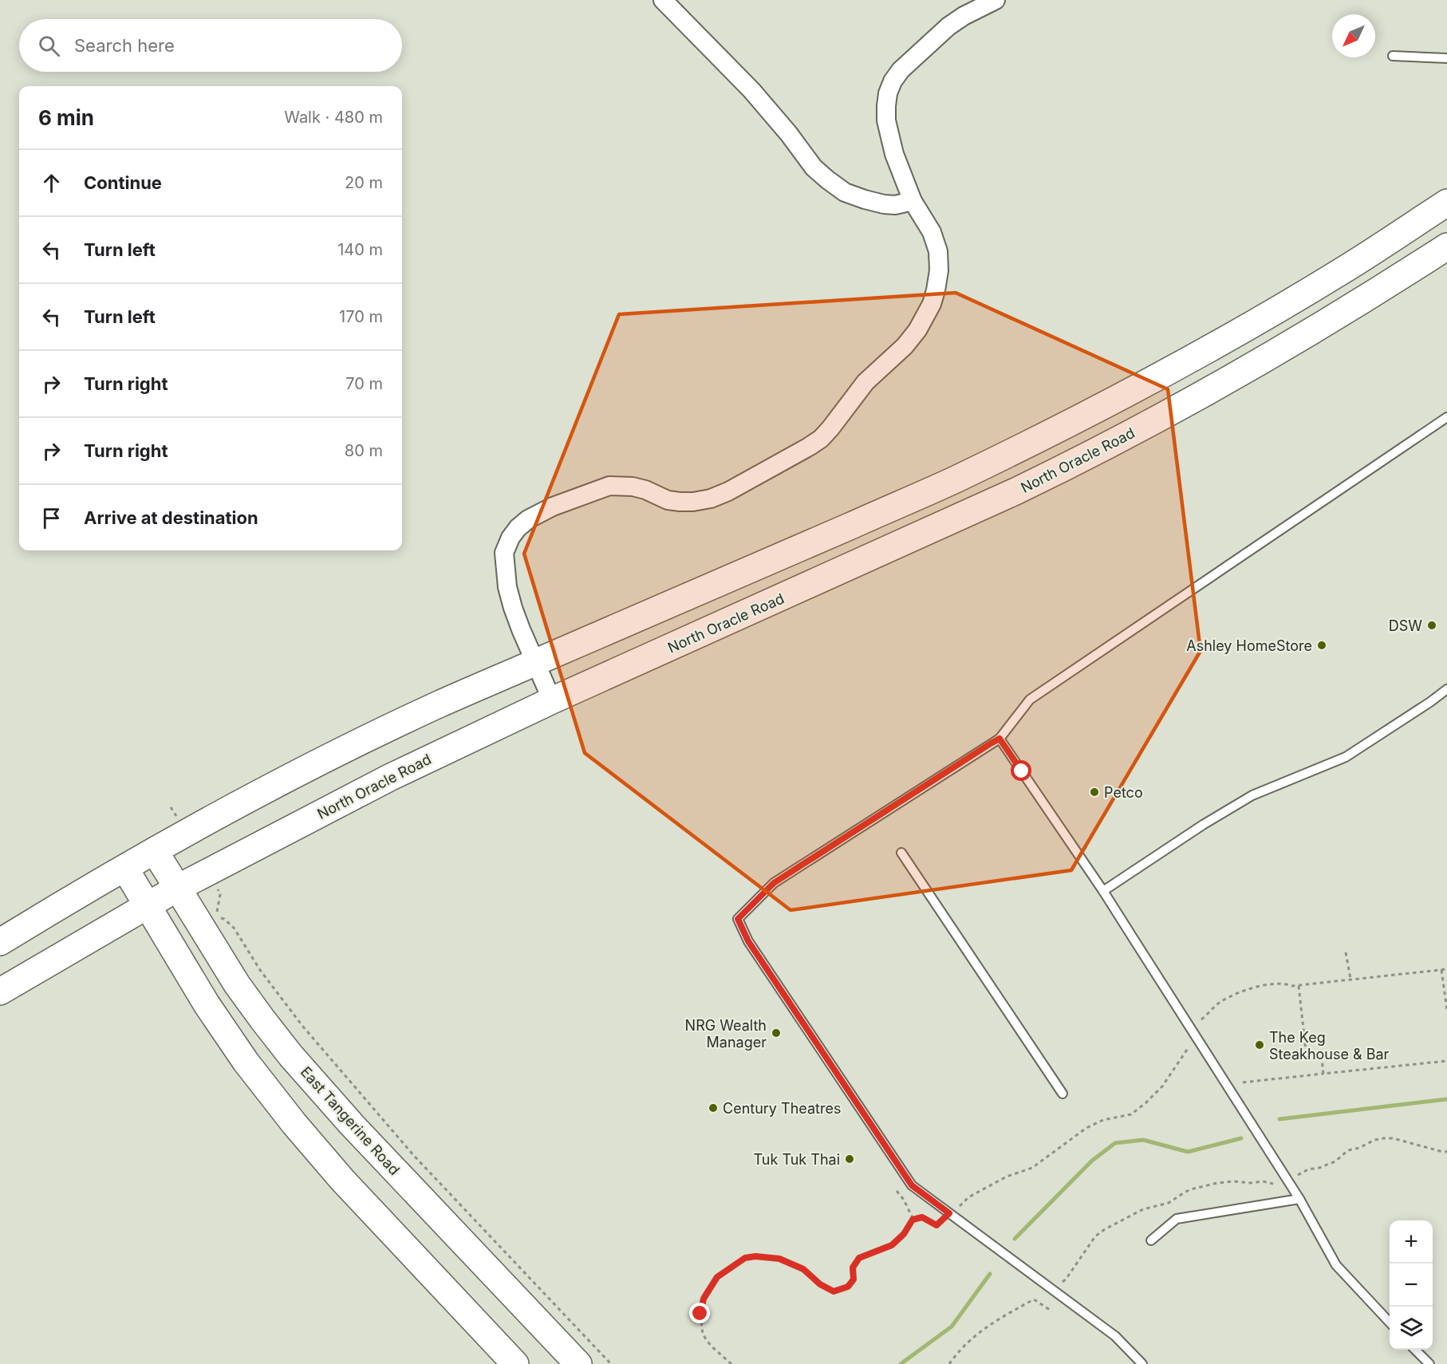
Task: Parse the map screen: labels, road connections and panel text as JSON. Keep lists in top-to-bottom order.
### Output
{
  "streets": {
    "main road": ["North Oracle Road", "East Tangerine Road"]
  },
  "crossings": [
    ["North Oracle Road", "East Tangerine Road"]
  ],
  "places": [
    "DSW",
    "Ashley HomeStore",
    "Petco",
    "NRG Wealth Manager",
    "The Keg Steakhouse & Bar",
    "Century Theatres",
    "Tuk Tuk Thai"
  ],
  "north": "bottom left",
  "page": {
    "search": "Search here",
    "heading": ["6 min", "Walk · 480 m"],
    "list": [
      ["Continue", "20 m"],
      ["Turn left", "140 m"],
      ["Turn left", "170 m"],
      ["Turn right", "70 m"],
      ["Turn right", "80 m"],
      "Arrive at destination"
    ],
    "map_buttons": ["+", "−"]
  }
}
